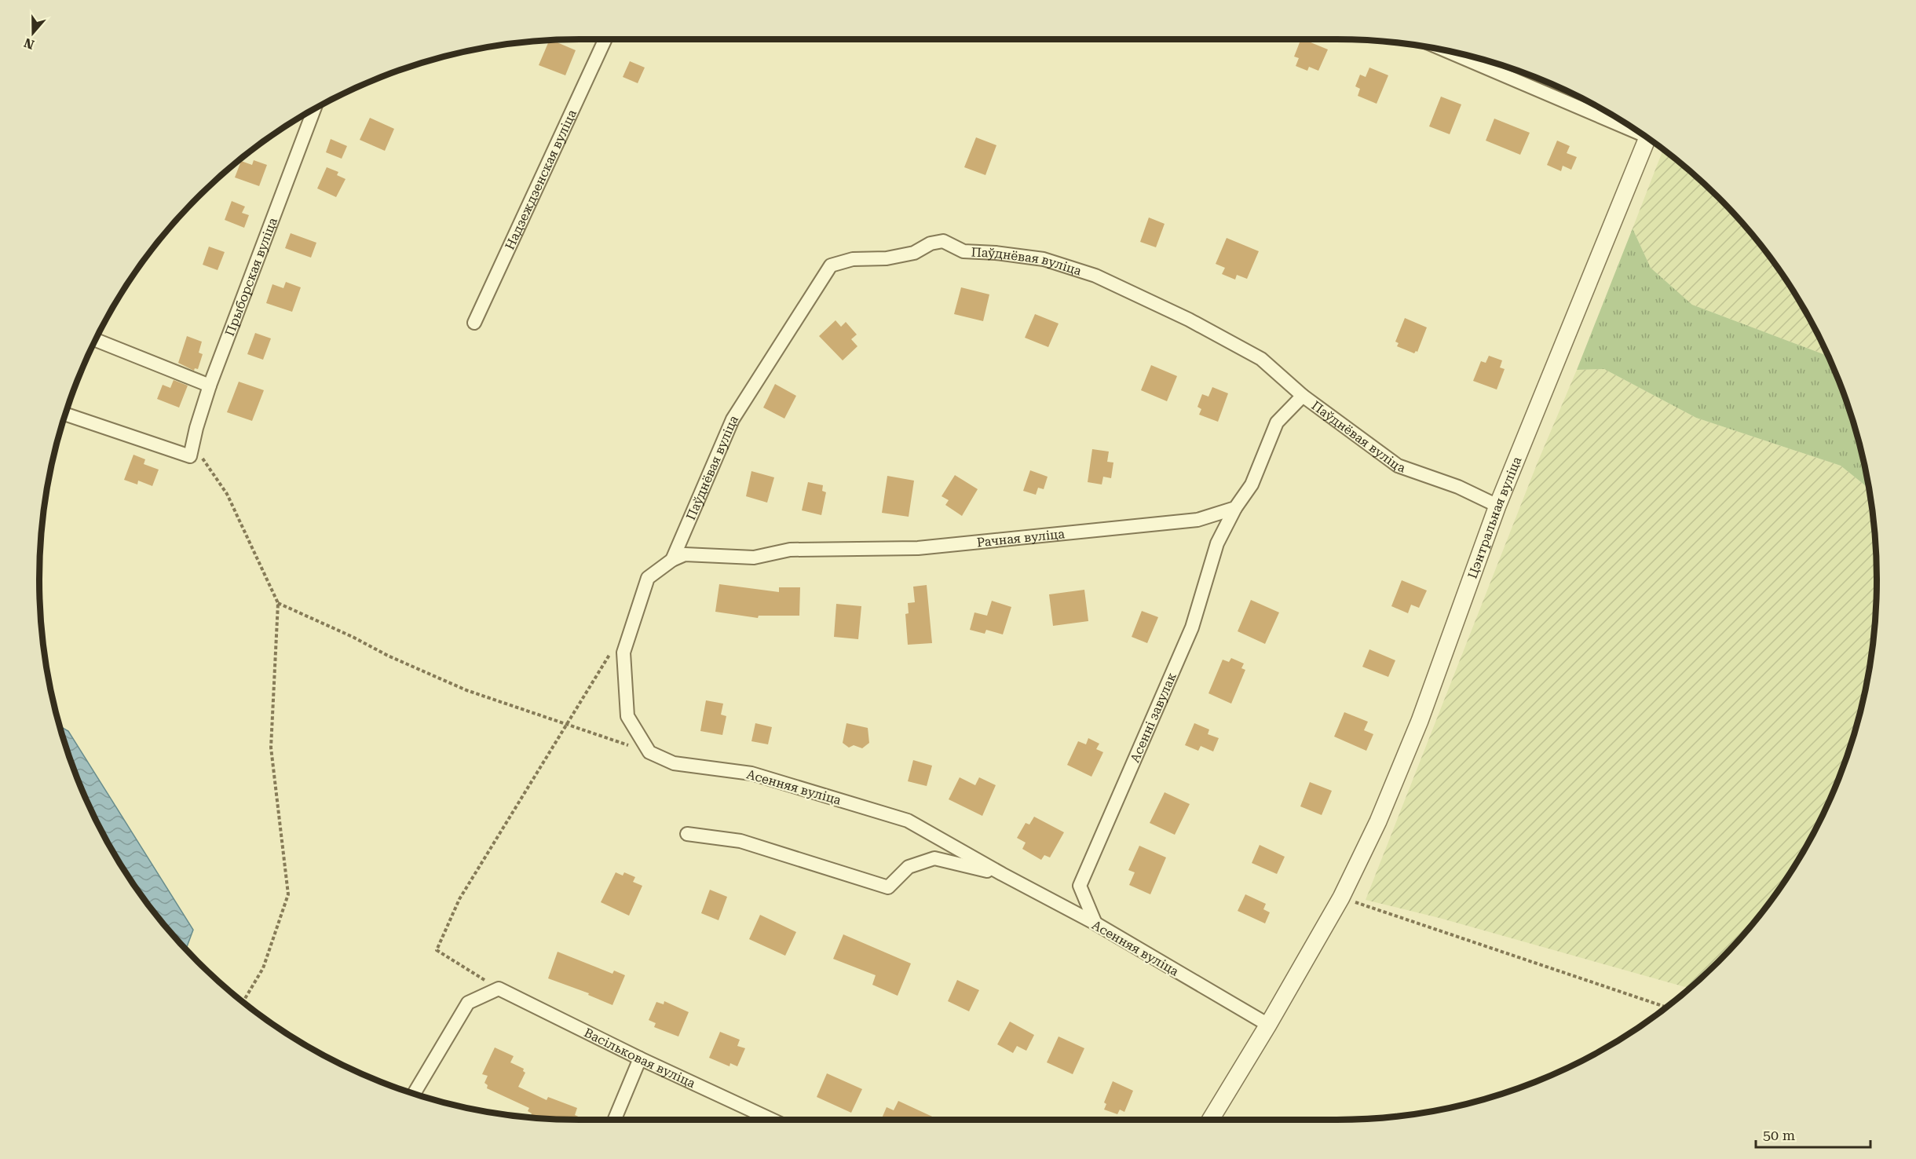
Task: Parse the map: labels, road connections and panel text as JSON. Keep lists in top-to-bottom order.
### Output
{
  "streets": {
    "street": [
      "Надзеждзенская вуліца",
      "Паўднёвая вуліца",
      "Прыборская вуліца",
      "Цэнтральная вуліца",
      "Рачная вуліца",
      "Асенні завулак",
      "Асенняя вуліца",
      "Васільковая вуліца"
    ]
  },
  "crossings": [
    ["Паўднёвая вуліца", "Цэнтральная вуліца"],
    ["Паўднёвая вуліца", "Рачная вуліца"],
    ["Цэнтральная вуліца", "Асенняя вуліца"],
    ["Рачная вуліца", "Асенні завулак"],
    ["Асенні завулак", "Асенняя вуліца"]
  ],
  "scale_bar": "50 m",
  "north": "bottom"
}
